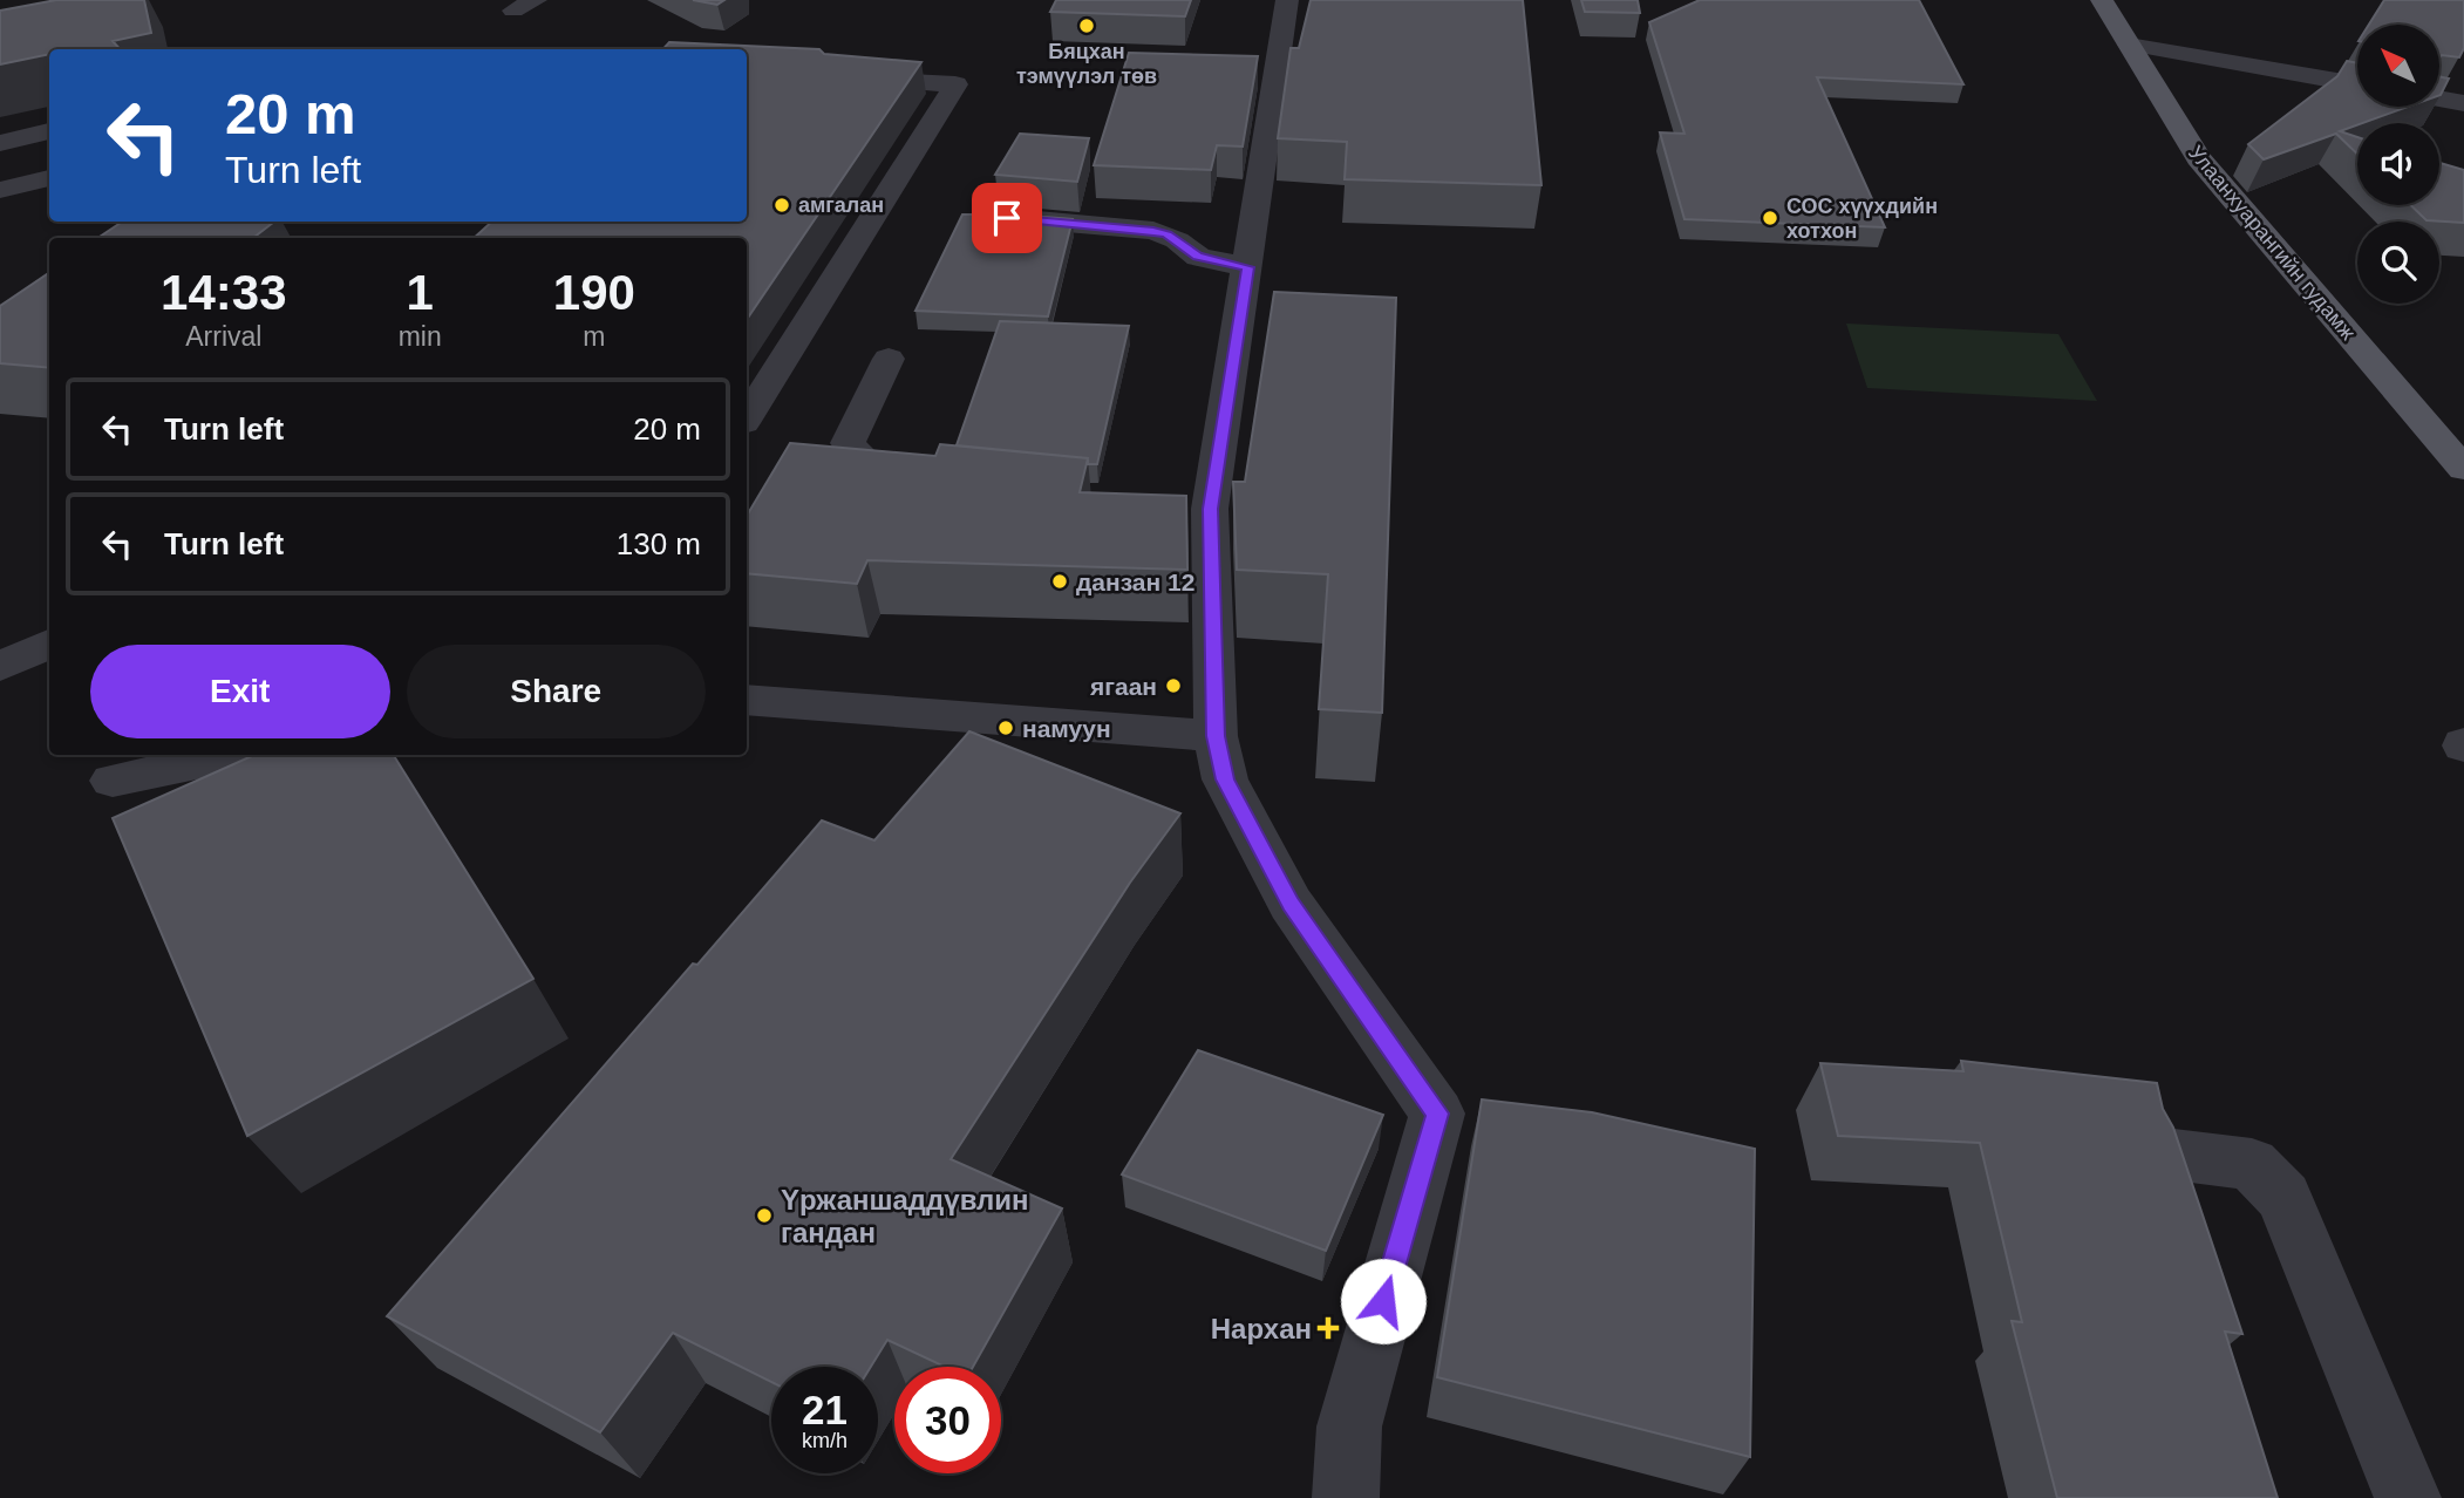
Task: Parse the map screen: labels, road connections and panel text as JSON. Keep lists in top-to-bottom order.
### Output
{
  "streets": {
    "main road": ["Улаанхуарангийн гудамж"]
  },
  "places": {
    "other": [
      "Бяцхан тэмүүлэл төв",
      "амгалан",
      "СОС хүүхдийн хотхон",
      "данзан 12",
      "ягаан",
      "намуун",
      "Yржаншаддүвлин гандан"
    ],
    "health": ["Нархан"]
  },
  "north": "top left",
  "page": {
    "turn": ["20 m", "Turn left"],
    "eta": [
      "14:33",
      "Arrival",
      "1",
      "min",
      "190",
      "m"
    ],
    "list": [
      {
        "name": "Turn left",
        "value": "20 m"
      },
      {
        "name": "Turn left",
        "value": "130 m"
      }
    ],
    "buttons": ["Exit", "Share"],
    "speed": "21 km/h",
    "limit": "30"
  }
}
